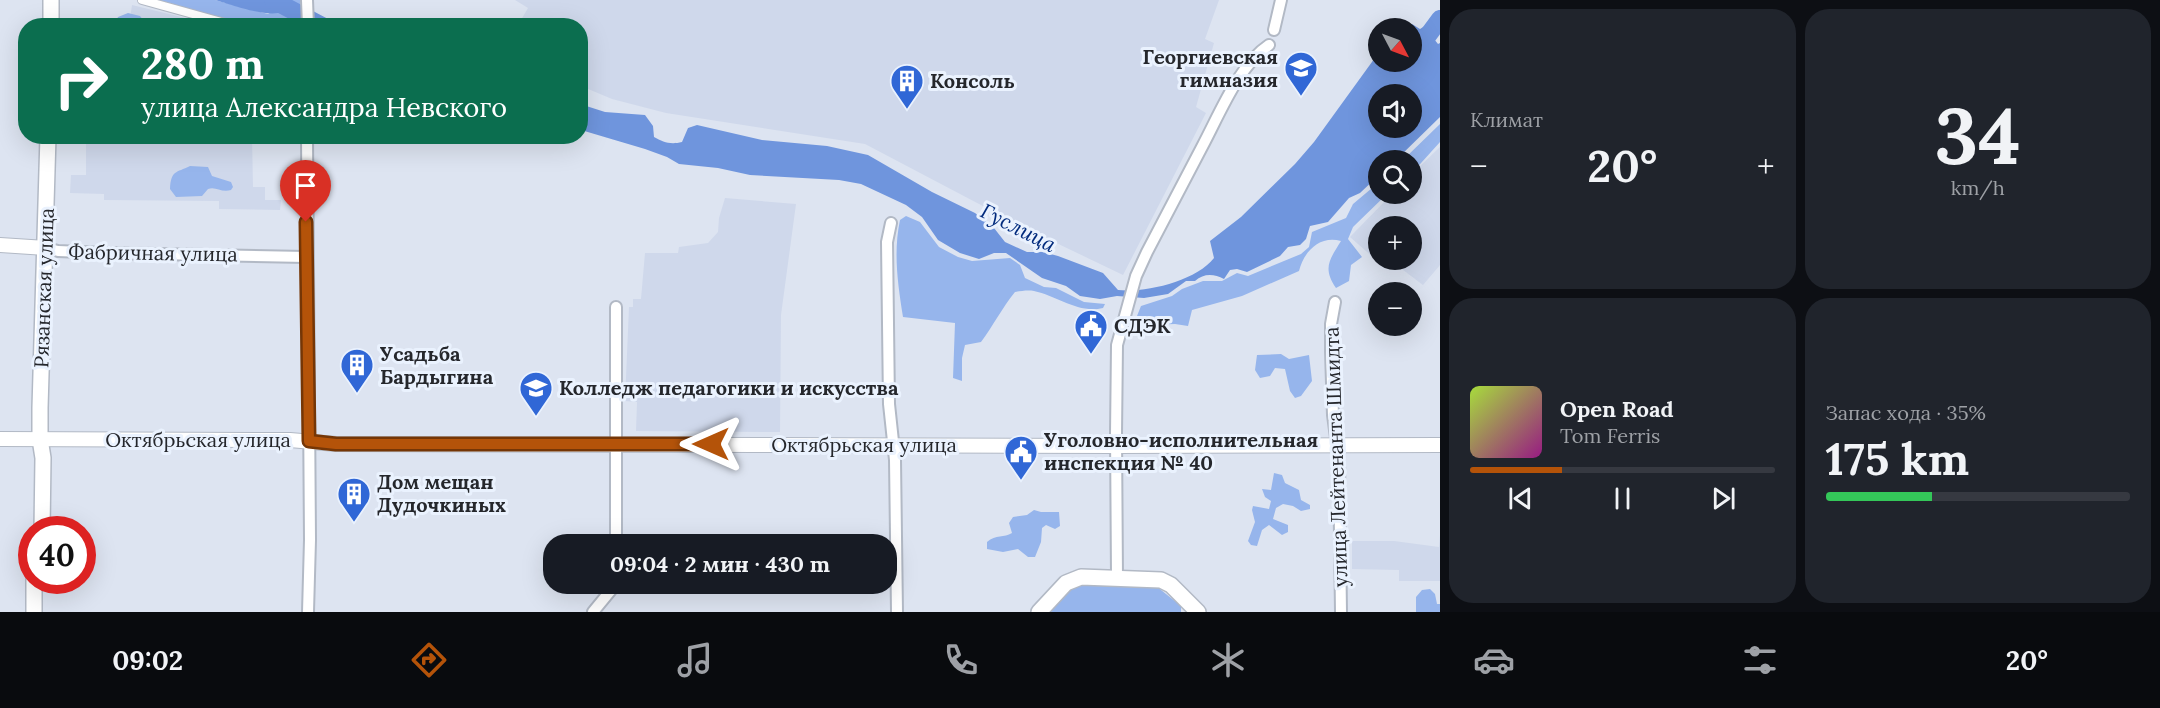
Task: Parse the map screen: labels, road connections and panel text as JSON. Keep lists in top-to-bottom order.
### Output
{
  "streets": {
    "main road": ["Рязанская улица"],
    "street": ["Фабричная улица", "Октябрьская улица", "улица Лейтенанта Шмидта"]
  },
  "crossings": [
    ["Фабричная улица", "Рязанская улица"],
    ["Рязанская улица", "Октябрьская улица"],
    ["Октябрьская улица", "улица Лейтенанта Шмидта"]
  ],
  "water": ["Гуслица"],
  "places": {
    "school or university": ["Георгиевская гимназия", "Колледж педагогики и искусства"],
    "building": ["Консоль", "Усадьба Бардыгина", "Дом мещан Дудочкиных"],
    "public building": ["СДЭК", "Уголовно-исполнительная инспекция № 40"]
  },
  "north": "bottom right",
  "page": {
    "tile": [
      "Климат",
      ["34", "km/h"],
      ["Запас хода · 35%", "175 km"]
    ],
    "map_buttons": ["+", "−"],
    "turn": ["280 m", "улица Александра Невского"],
    "heat": ["−", "20°", "+"],
    "song": ["Open Road", "Tom Ferris"],
    "limit": "40",
    "trip": "09:04 · 2 мин · 430 m",
    "tabs": ["09:02", "20°"]
  }
}
